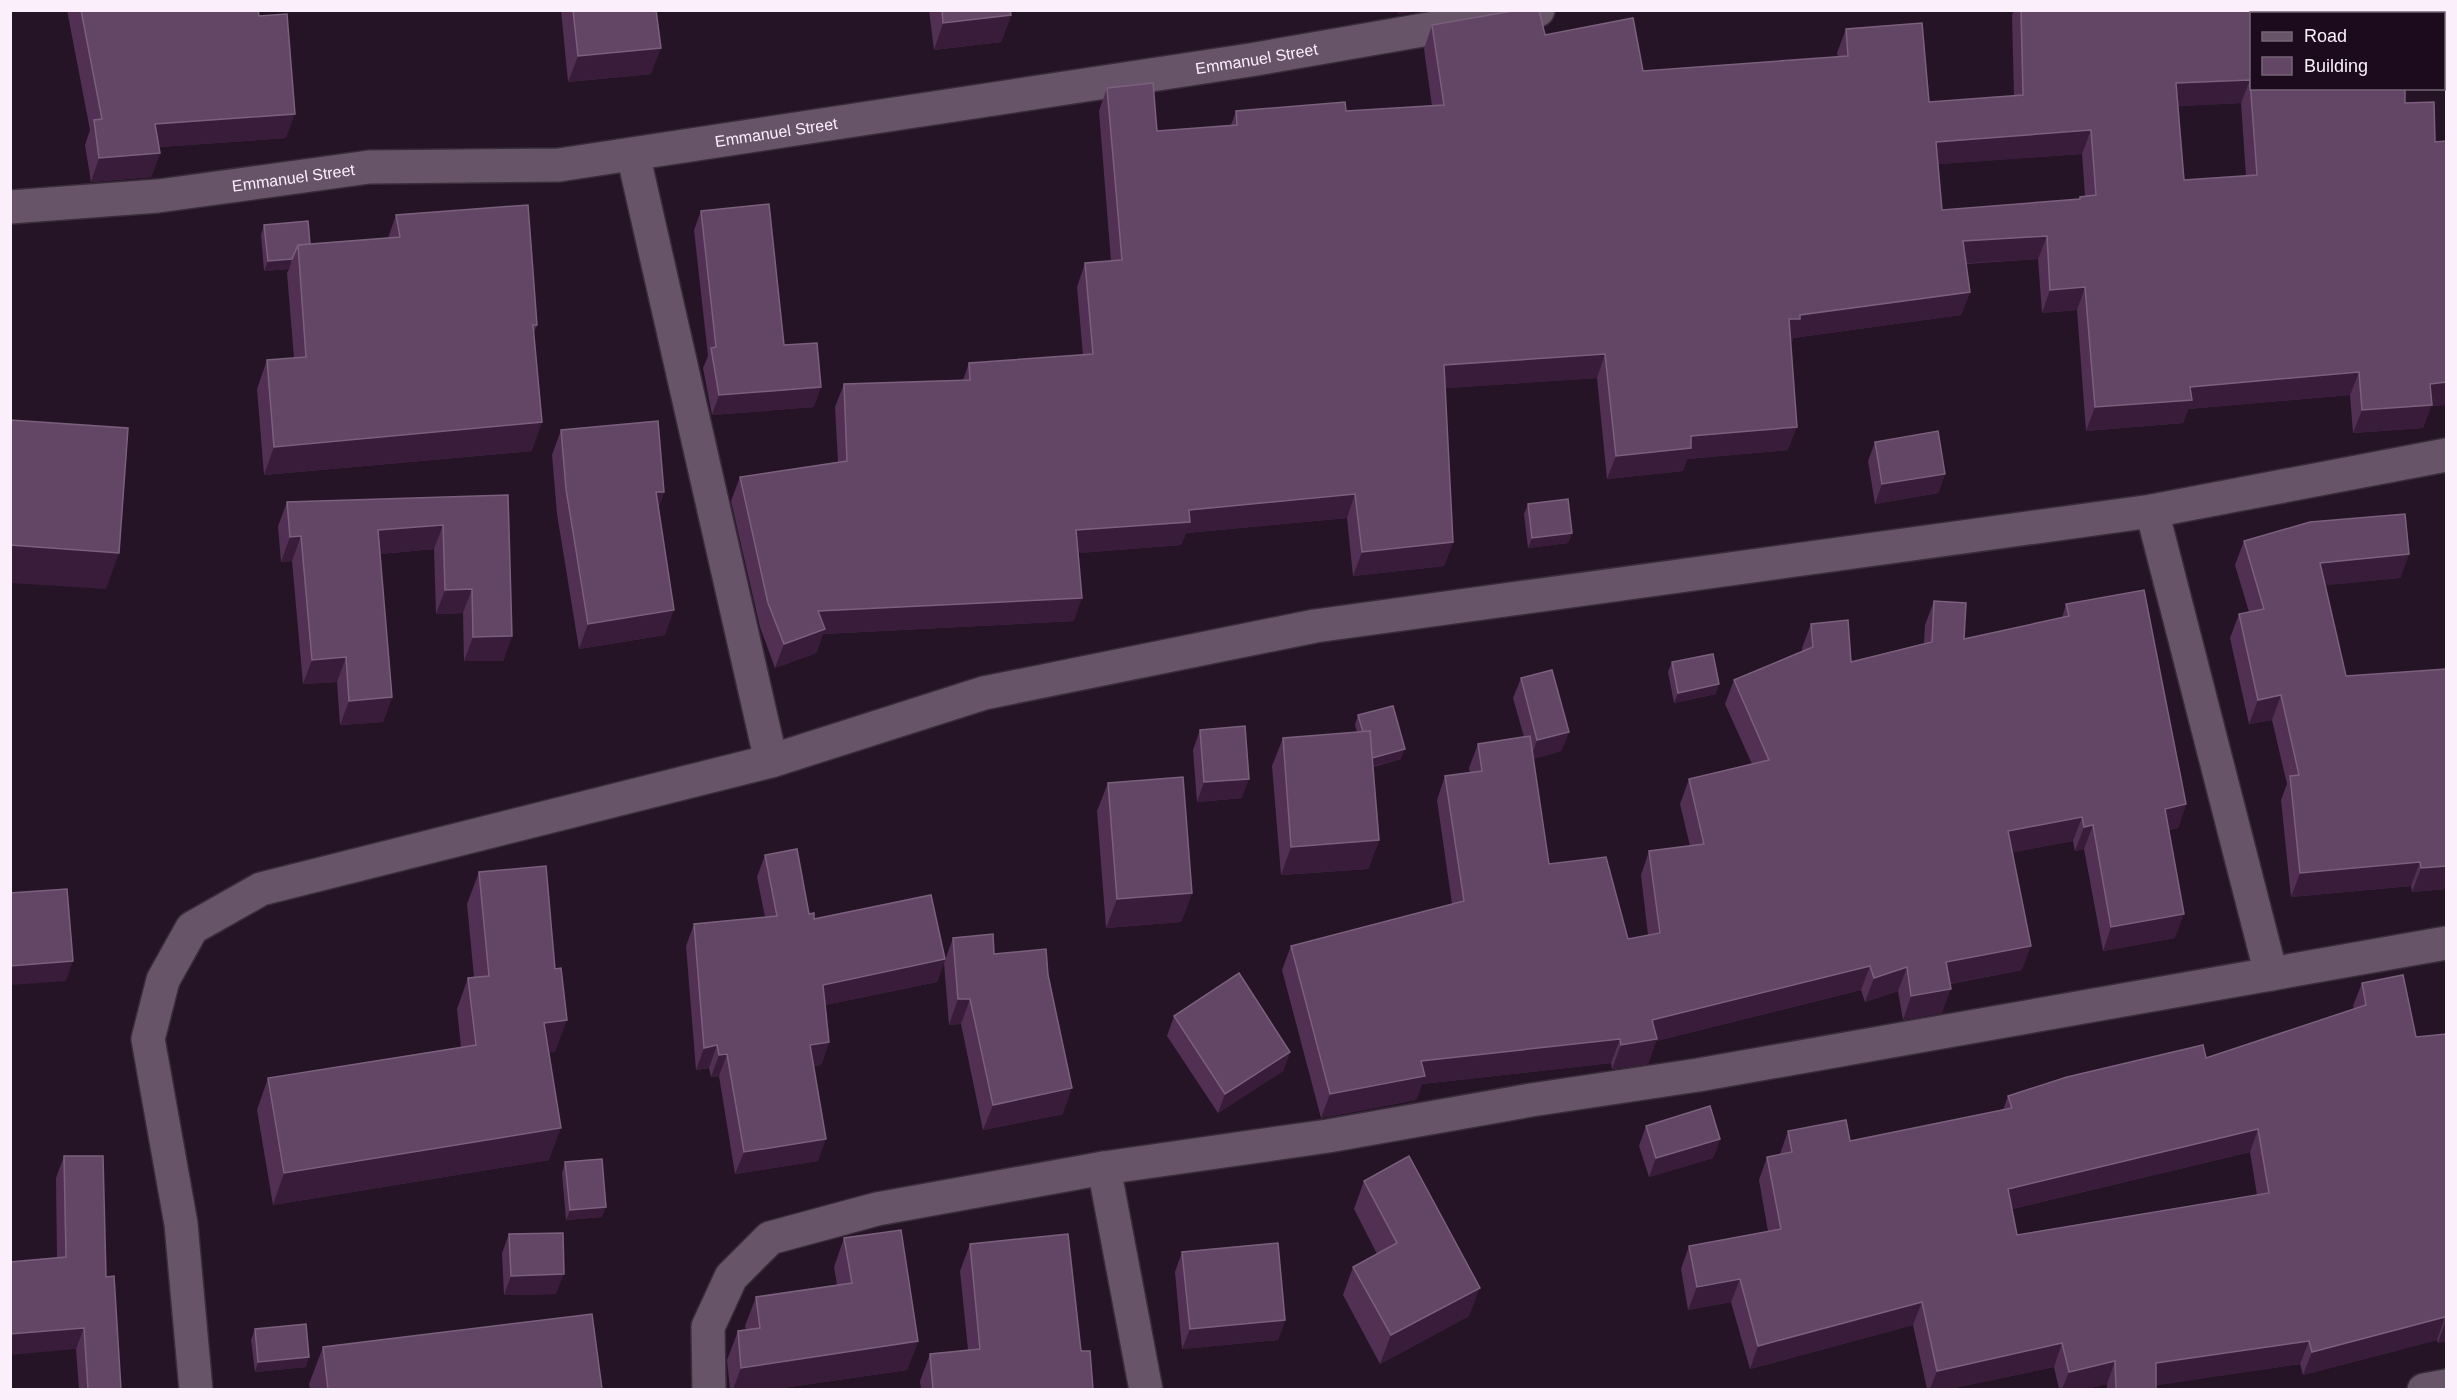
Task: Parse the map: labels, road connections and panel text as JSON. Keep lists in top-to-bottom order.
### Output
{
  "streets": {
    "street": ["Emmanuel Street"]
  },
  "legend": ["Road", "Building"]
}
